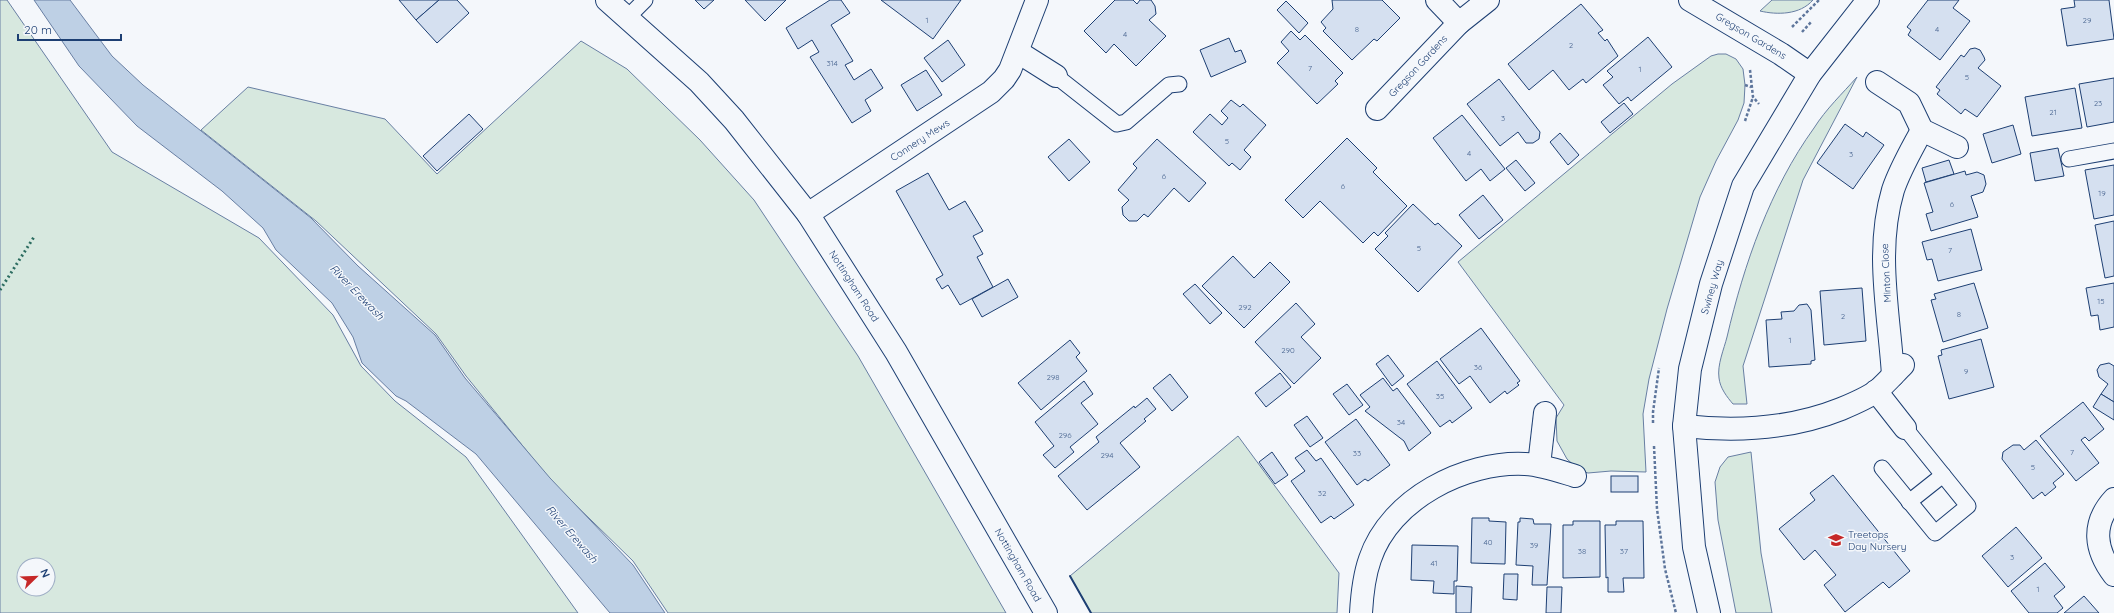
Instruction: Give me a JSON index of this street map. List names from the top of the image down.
{
  "streets": {
    "street": [
      "Gregson Gardens",
      "Connery Mews",
      "Minton Close",
      "Nottingham Road",
      "Swiney Way"
    ]
  },
  "crossings": [
    ["Gregson Gardens", "Swiney Way"],
    ["Connery Mews", "Nottingham Road"],
    ["Minton Close", "Swiney Way"]
  ],
  "water": ["River Erewash"],
  "places": {
    "school or university": ["Treetops Day Nursery"]
  },
  "house_numbers": [
    "1",
    "29",
    "8",
    "4",
    "4",
    "2",
    "314",
    "7",
    "1",
    "5",
    "23",
    "21",
    "3",
    "5",
    "4",
    "3",
    "6",
    "6",
    "19",
    "6",
    "5",
    "7",
    "15",
    "292",
    "8",
    "2",
    "1",
    "290",
    "36",
    "9",
    "298",
    "35",
    "34",
    "296",
    "7",
    "33",
    "294",
    "5",
    "32",
    "40",
    "39",
    "38",
    "37",
    "3",
    "41",
    "1"
  ],
  "scale_bar": "20 m",
  "north": "top right"
}
